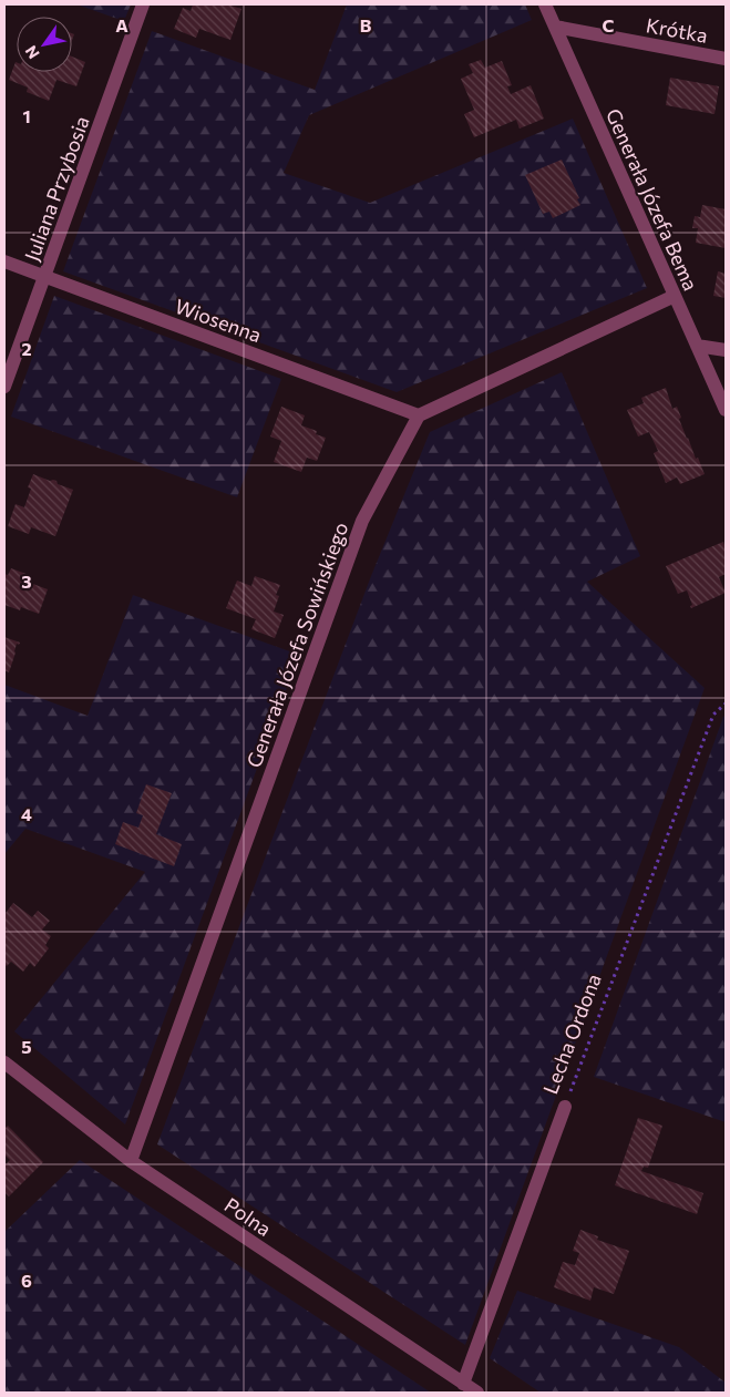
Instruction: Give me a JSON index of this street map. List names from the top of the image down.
{
  "streets": {
    "street": [
      "Krótka",
      "Juliana Przybosia",
      "Generała Józefa Bema",
      "Wiosenna",
      "Generała Józefa Sowińskiego",
      "Lecha Ordona",
      "Polna"
    ]
  },
  "crossings": [
    ["Krótka", "Generała Józefa Bema"],
    ["Juliana Przybosia", "Wiosenna"],
    ["Wiosenna", "Generała Józefa Sowińskiego"],
    ["Generała Józefa Sowińskiego", "Polna"],
    ["Lecha Ordona", "Polna"]
  ],
  "north": "bottom left",
  "grid": {
    "columns": ["A", "B", "C"],
    "rows": [
      "1",
      "2",
      "3",
      "4",
      "5",
      "6"
    ]
  }
}
